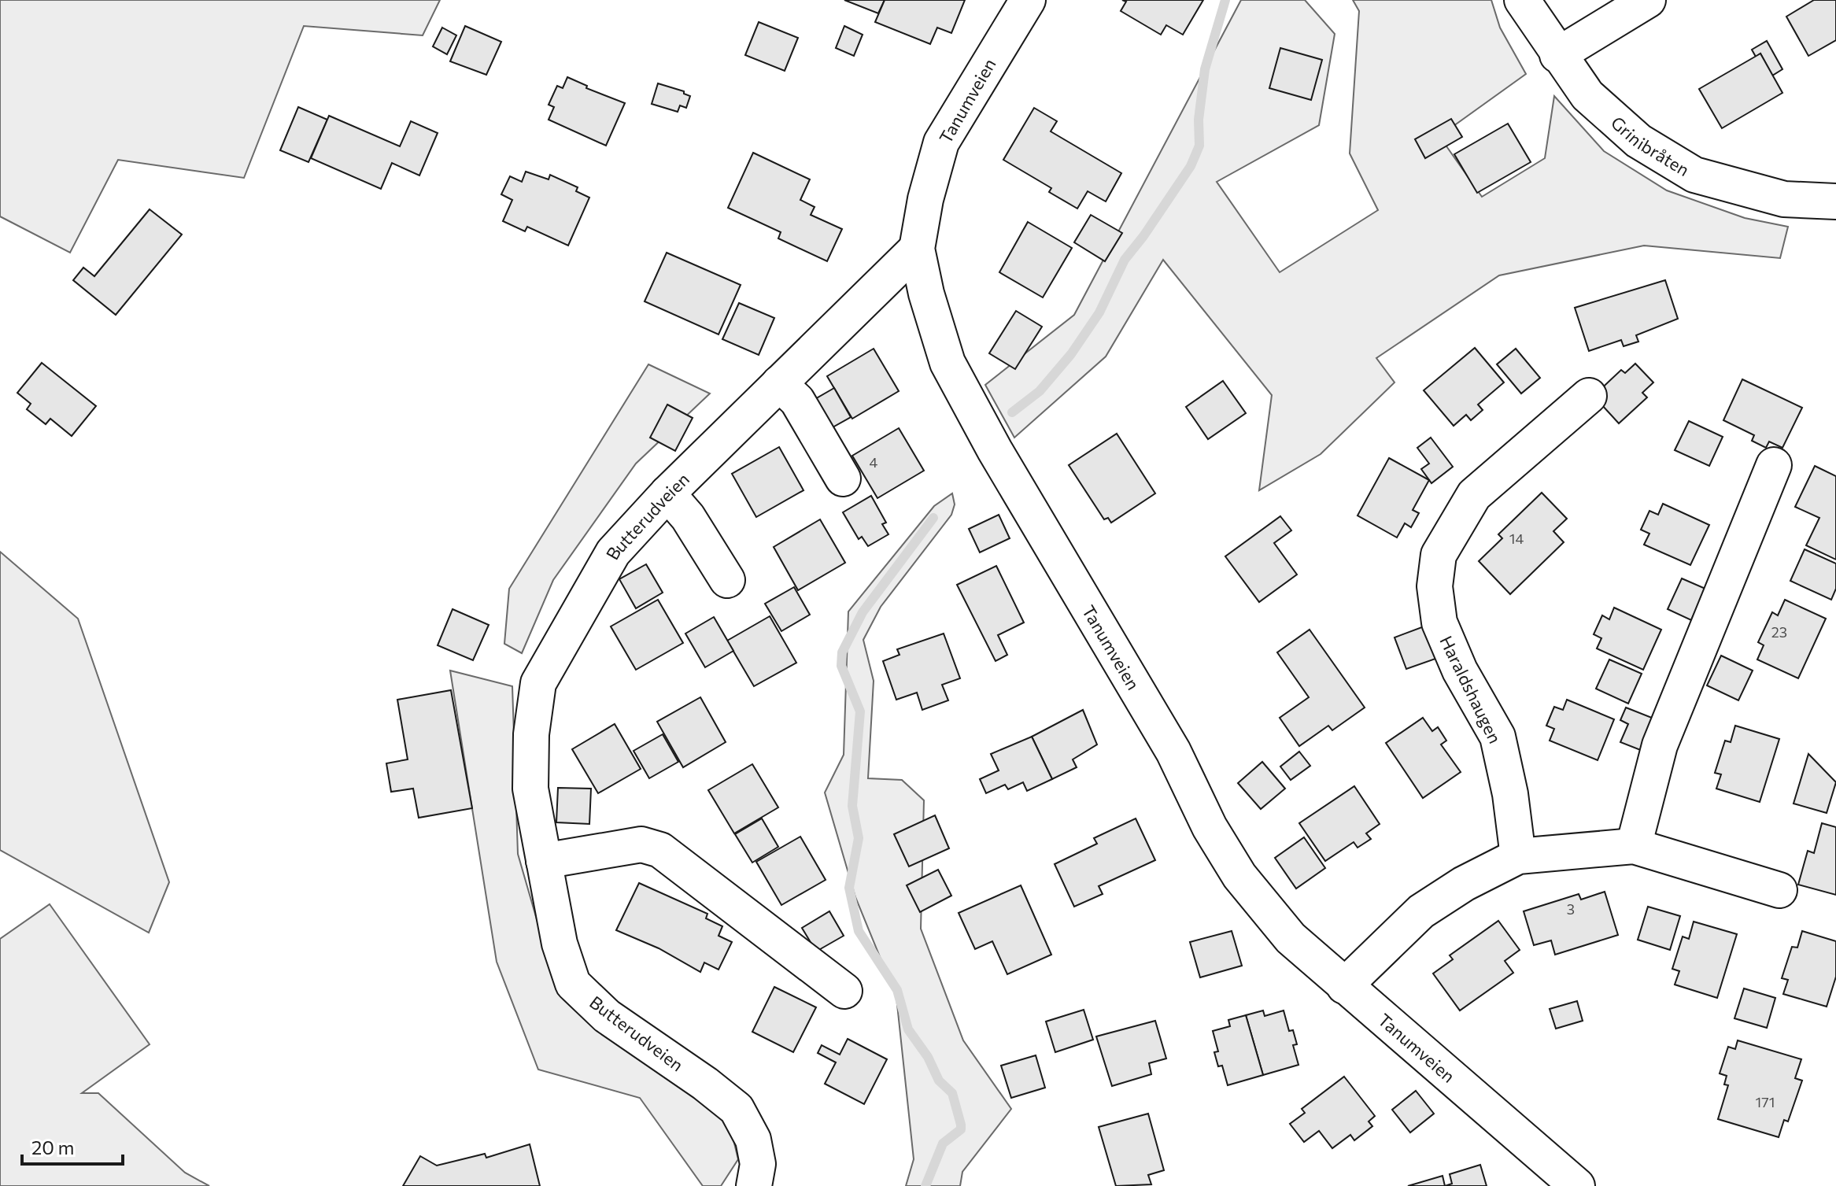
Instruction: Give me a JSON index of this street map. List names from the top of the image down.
{
  "streets": {
    "street": [
      "Tanumveien",
      "Grinibråten",
      "Butterudveien",
      "Haraldshaugen"
    ]
  },
  "crossings": [
    ["Tanumveien", "Butterudveien"]
  ],
  "house_numbers": [
    "4",
    "14",
    "23",
    "3",
    "171"
  ],
  "scale_bar": "20 m"
}
